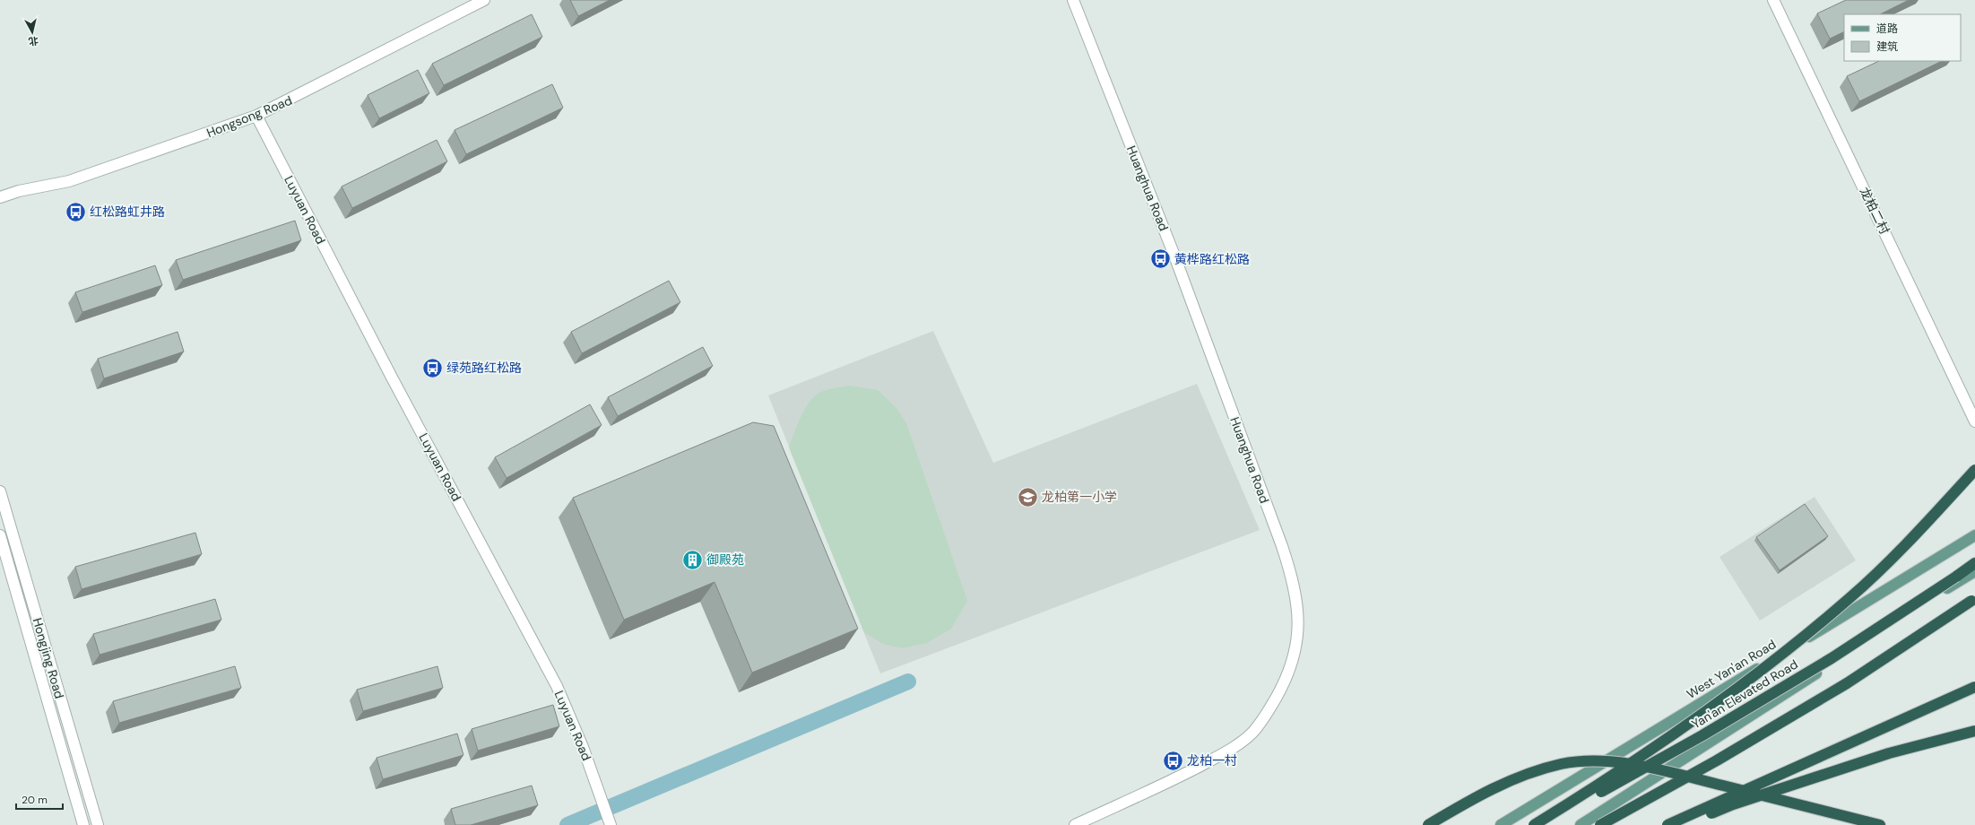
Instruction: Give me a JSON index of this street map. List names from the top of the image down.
{
  "streets": {
    "highway": ["Yan'an Elevated Road"],
    "main road": ["West Yan'an Road"],
    "street": [
      "Hongsong Road",
      "Huanghua Road",
      "Luyuan Road",
      "龙柏二村",
      "Hongjing Road"
    ]
  },
  "crossings": [
    ["Hongsong Road", "Luyuan Road"]
  ],
  "places": {
    "bus stop": [
      "红松路虹井路",
      "黄桦路红松路",
      "绿苑路红松路",
      "龙柏一村"
    ],
    "school or university": ["龙柏第一小学"],
    "building": ["御殿苑"]
  },
  "legend": ["道路", "建筑"],
  "scale_bar": "20 m",
  "north": "bottom"
}
